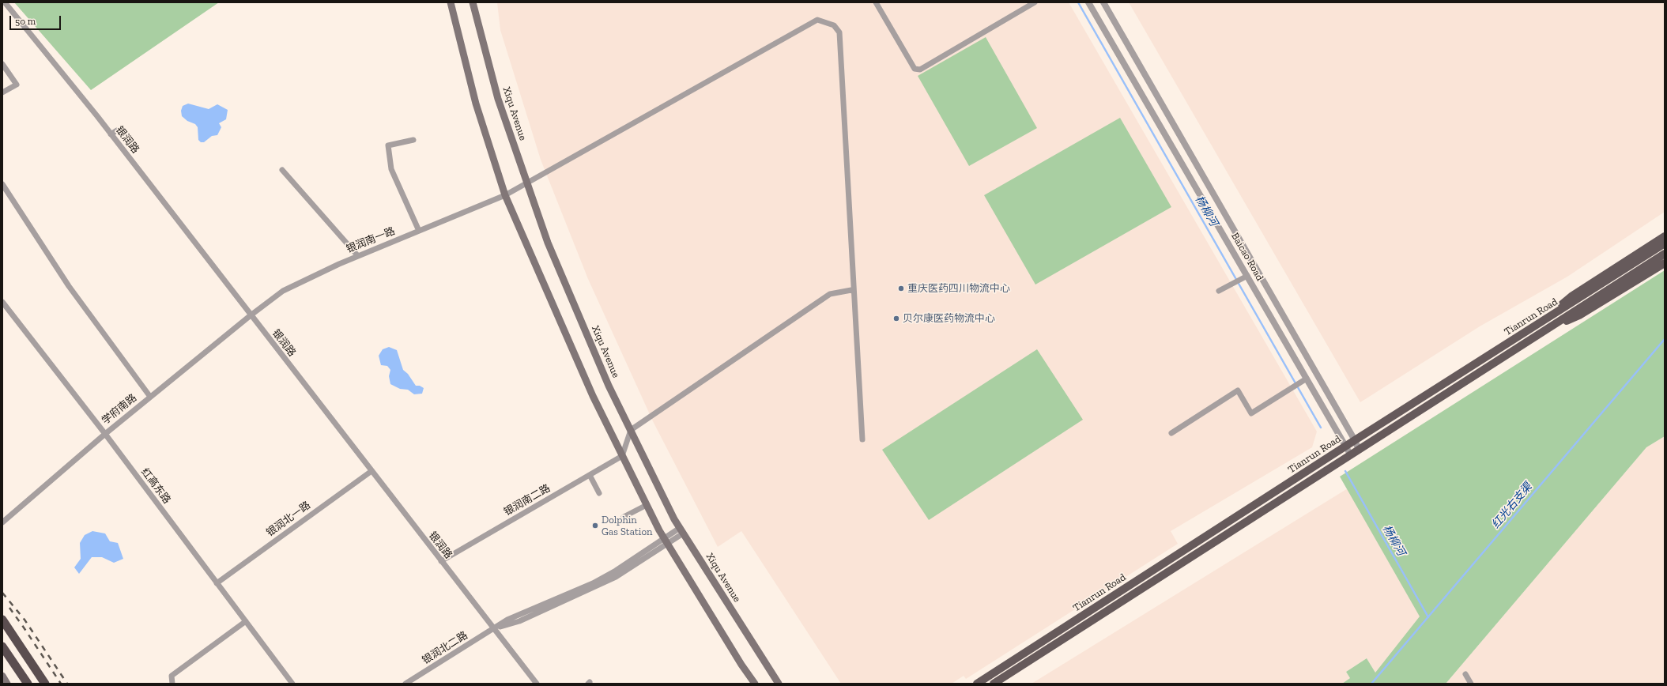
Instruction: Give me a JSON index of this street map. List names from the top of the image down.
{
  "streets": {
    "main road": ["Xiqu Avenue", "Tianrun Road"],
    "street": [
      "银润路",
      "银润南一路",
      "Baicao Road",
      "学府南路",
      "红高东路",
      "银润南二路",
      "银润北一路",
      "银润北二路"
    ]
  },
  "crossings": [
    ["Xiqu Avenue", "银润南一路"],
    ["Xiqu Avenue", "银润北二路"],
    ["银润路", "银润南一路"],
    ["银润路", "学府南路"],
    ["银润路", "银润南二路"],
    ["银润路", "银润北一路"],
    ["银润路", "银润北二路"],
    ["银润南一路", "学府南路"],
    ["Baicao Road", "Tianrun Road"],
    ["学府南路", "红高东路"],
    ["红高东路", "银润北一路"]
  ],
  "water": ["杨柳河", "红光右支渠"],
  "places": ["重庆医药四川物流中心", "贝尔康医药物流中心", "Dolphin Gas Station"],
  "scale_bar": "50 m"
}
